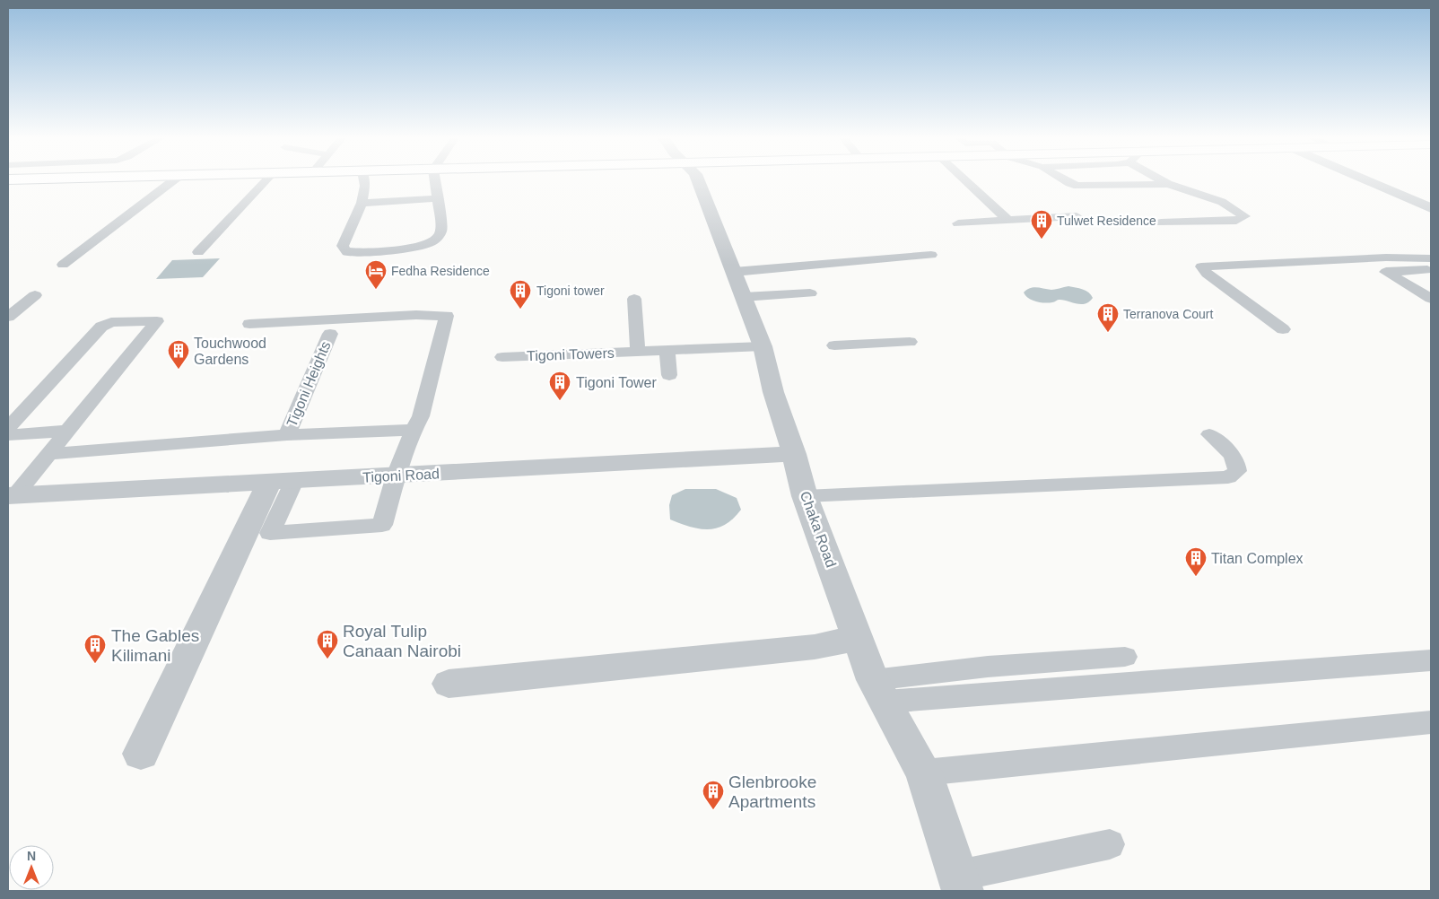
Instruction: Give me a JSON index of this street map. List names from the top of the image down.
{
  "streets": {
    "street": ["Tigoni Road", "Chaka Road"],
    "lane": ["Tigoni Towers", "Tigoni Heights"]
  },
  "crossings": [
    ["Tigoni Towers", "Chaka Road"],
    ["Tigoni Road", "Chaka Road"]
  ],
  "places": {
    "building": [
      "Tulwet Residence",
      "Tigoni tower",
      "Terranova Court",
      "Touchwood Gardens",
      "Tigoni Tower",
      "Titan Complex",
      "Royal Tulip Canaan Nairobi",
      "The Gables Kilimani",
      "Glenbrooke Apartments"
    ],
    "hotel": ["Fedha Residence"]
  },
  "north": "top"
}
